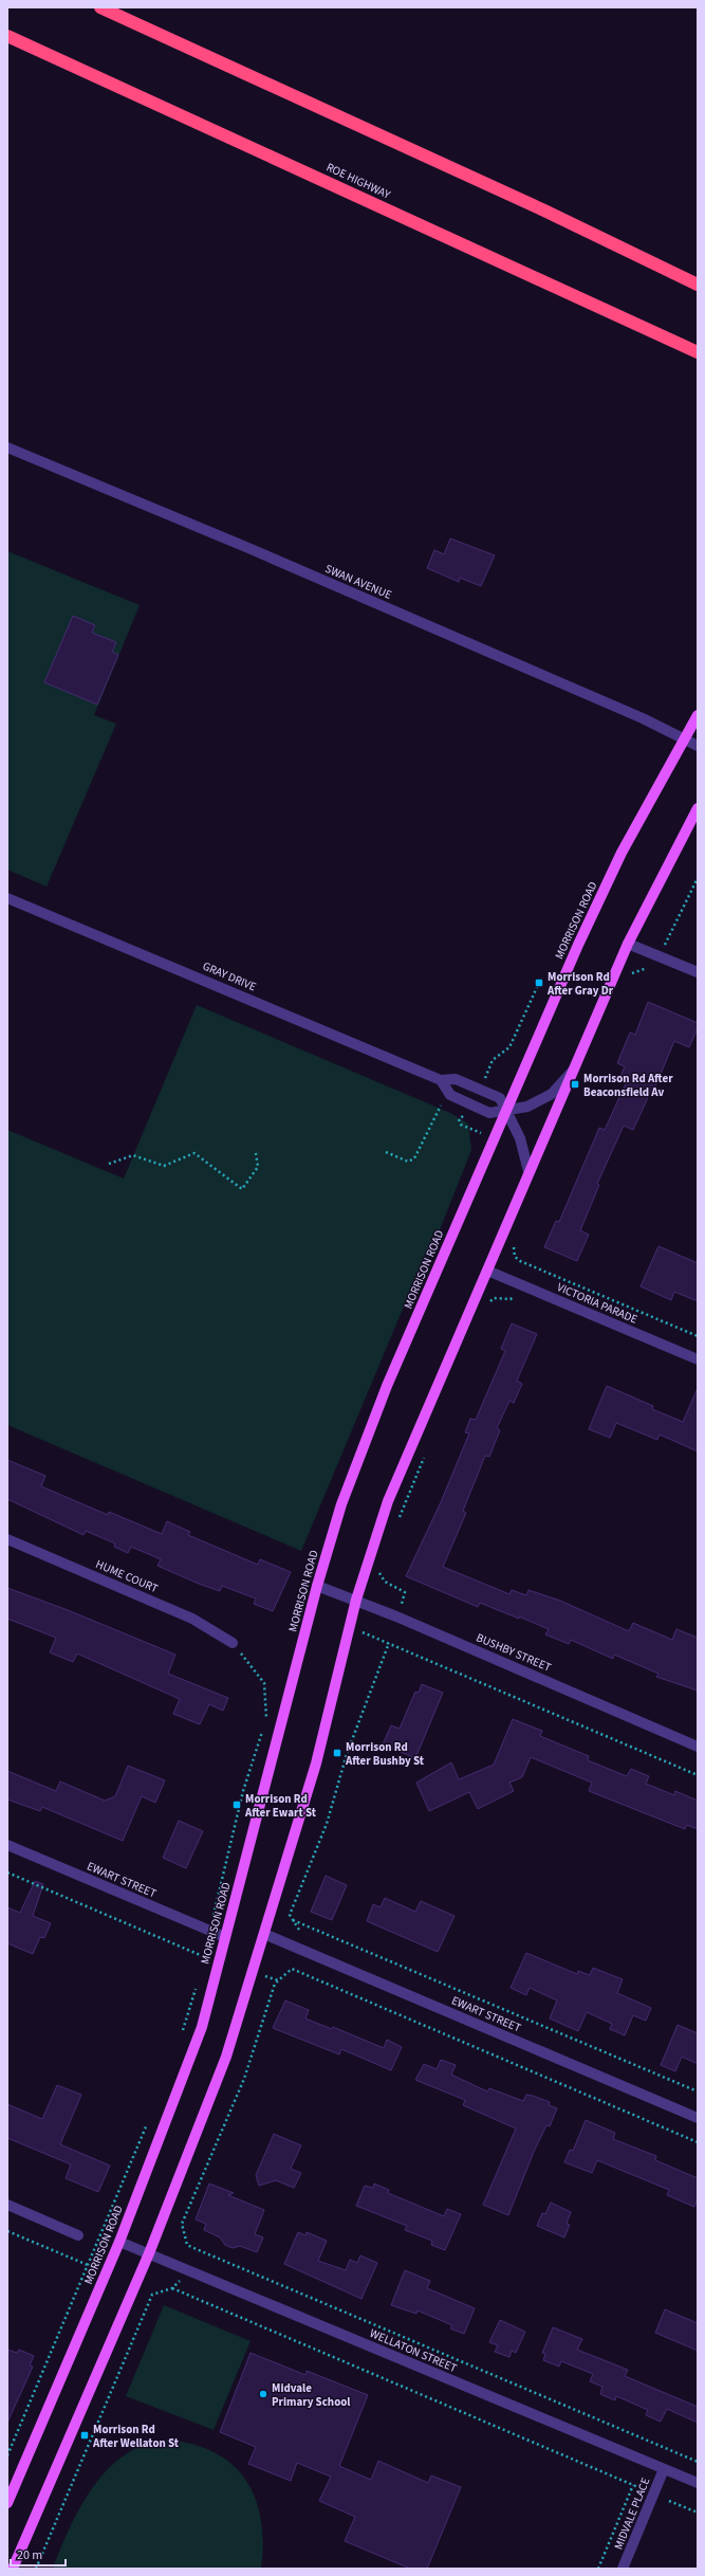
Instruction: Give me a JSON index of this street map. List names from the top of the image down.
{
  "streets": {
    "highway": ["ROE HIGHWAY"],
    "main road": ["MORRISON ROAD"],
    "street": [
      "SWAN AVENUE",
      "GRAY DRIVE",
      "VICTORIA PARADE",
      "HUME COURT",
      "BUSHBY STREET",
      "EWART STREET",
      "WELLATON STREET",
      "MIDVALE PLACE"
    ]
  },
  "crossings": [
    ["SWAN AVENUE", "MORRISON ROAD"],
    ["MORRISON ROAD", "GRAY DRIVE"],
    ["MORRISON ROAD", "BUSHBY STREET"],
    ["MORRISON ROAD", "EWART STREET"],
    ["MORRISON ROAD", "WELLATON STREET"],
    ["WELLATON STREET", "MIDVALE PLACE"]
  ],
  "places": {
    "transit": [
      "Morrison Rd After Gray Dr",
      "Morrison Rd After Beaconsfield Av",
      "Morrison Rd After Bushby St",
      "Morrison Rd After Ewart St",
      "Morrison Rd After Wellaton St"
    ],
    "other": ["Midvale Primary School"]
  },
  "scale_bar": "20 m"
}
